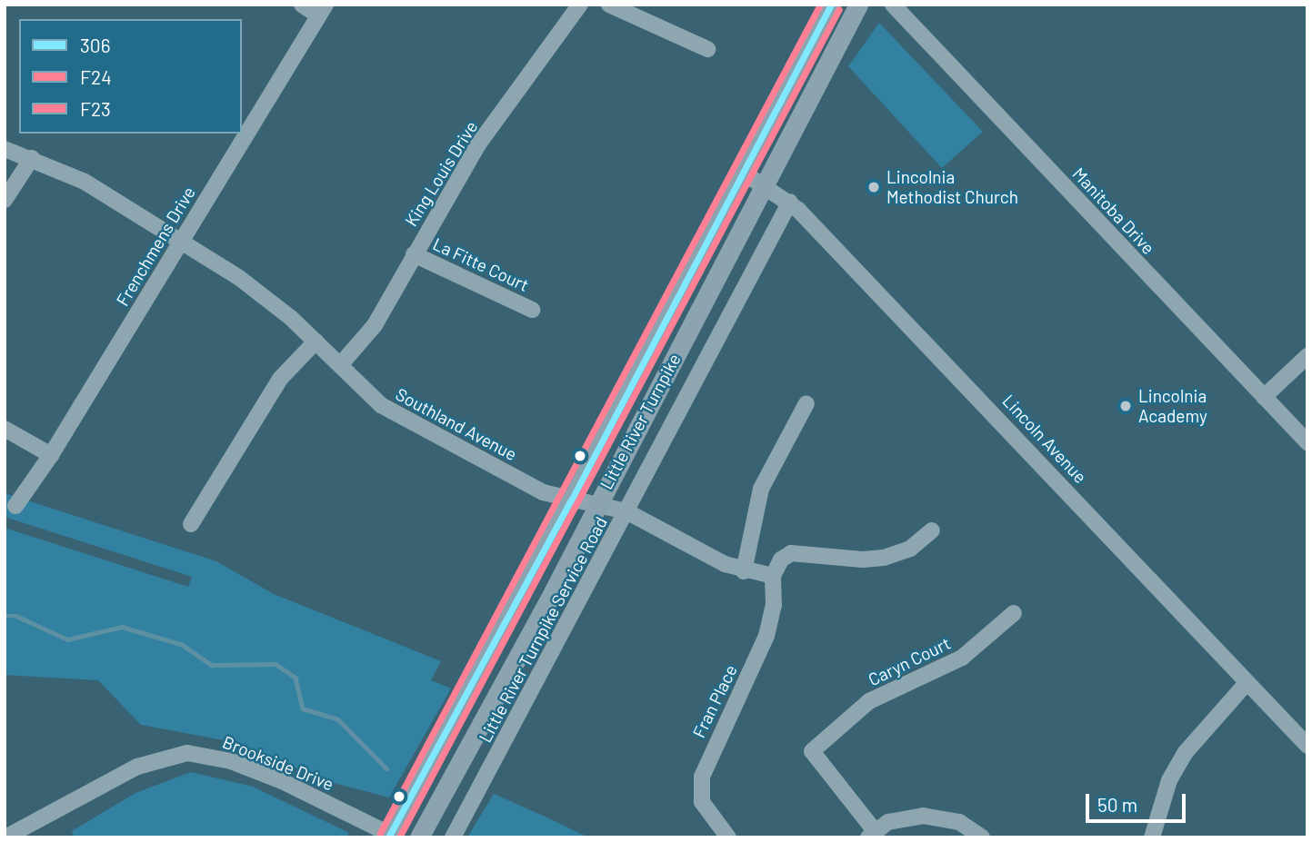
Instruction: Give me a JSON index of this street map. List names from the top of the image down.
{
  "streets": {
    "main road": ["Little River Turnpike"],
    "street": [
      "King Louis Drive",
      "Manitoba Drive",
      "Frenchmens Drive",
      "La Fitte Court",
      "Southland Avenue",
      "Lincoln Avenue",
      "Little River Turnpike Service Road",
      "Caryn Court",
      "Fran Place",
      "Brookside Drive"
    ]
  },
  "crossings": [
    ["King Louis Drive", "La Fitte Court"],
    ["King Louis Drive", "Southland Avenue"],
    ["Frenchmens Drive", "Southland Avenue"],
    ["Little River Turnpike", "Southland Avenue"],
    ["Little River Turnpike", "Lincoln Avenue"],
    ["Little River Turnpike", "Brookside Drive"],
    ["Southland Avenue", "Little River Turnpike Service Road"],
    ["Southland Avenue", "Fran Place"],
    ["Lincoln Avenue", "Little River Turnpike Service Road"]
  ],
  "places": ["Lincolnia Methodist Church", "Lincolnia Academy"],
  "lines": ["transit line 306", "transit line F23", "transit line F24"],
  "legend": ["306", "F24", "F23"],
  "scale_bar": "50 m"
}
